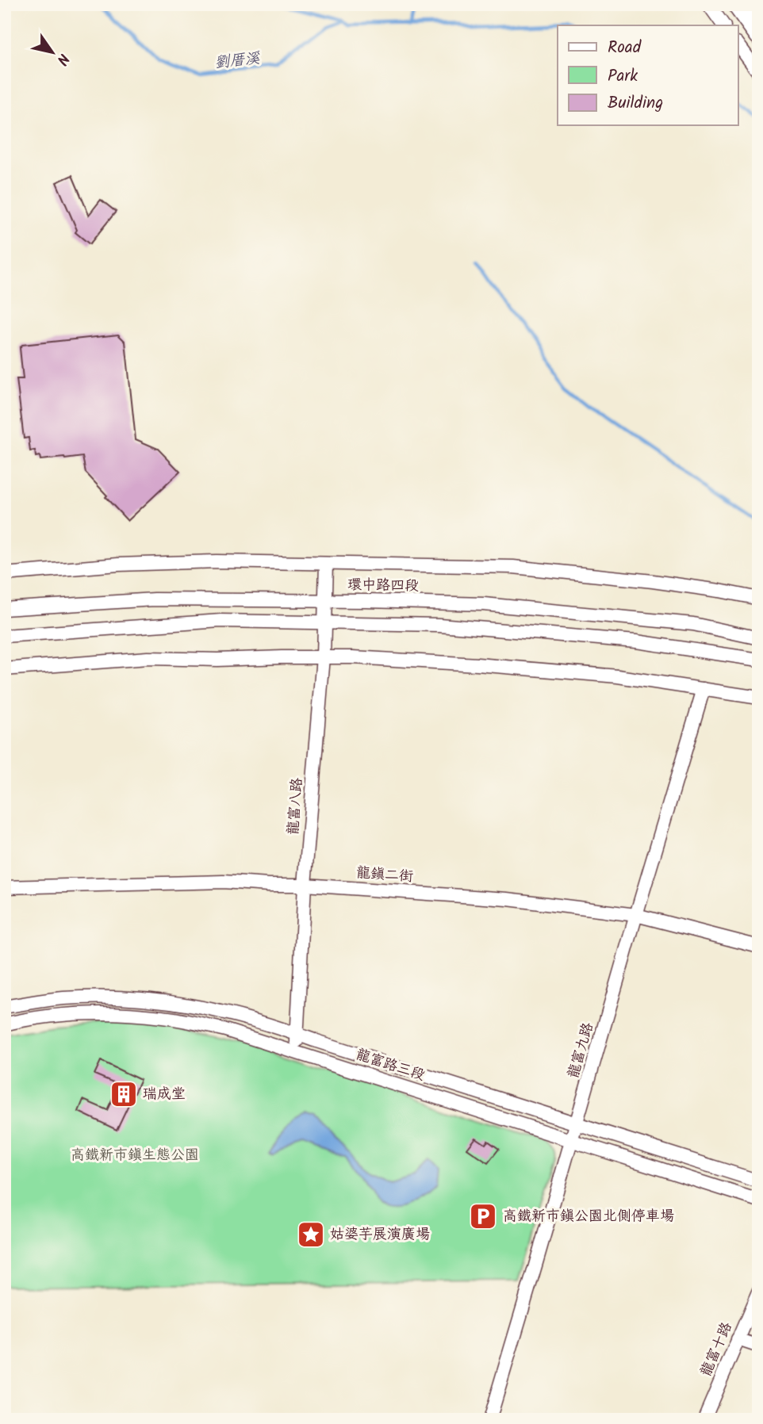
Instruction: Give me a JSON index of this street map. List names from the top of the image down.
{
  "streets": {
    "street": [
      "環中路四段",
      "龍富八路",
      "龍鎮二街",
      "龍富九路",
      "龍富路三段",
      "龍富十路"
    ]
  },
  "crossings": [
    ["環中路四段", "龍富八路"],
    ["龍富八路", "龍鎮二街"],
    ["龍富八路", "龍富路三段"],
    ["龍鎮二街", "龍富九路"],
    ["龍富九路", "龍富路三段"]
  ],
  "water": ["劉厝溪"],
  "parks": ["高鐵新市鎮生態公園"],
  "places": {
    "building": ["瑞成堂"],
    "parking": ["高鐵新市鎮公園北側停車場"],
    "place": ["姑婆芋展演廣場"]
  },
  "legend": ["Road", "Park", "Building"],
  "north": "bottom right"
}
